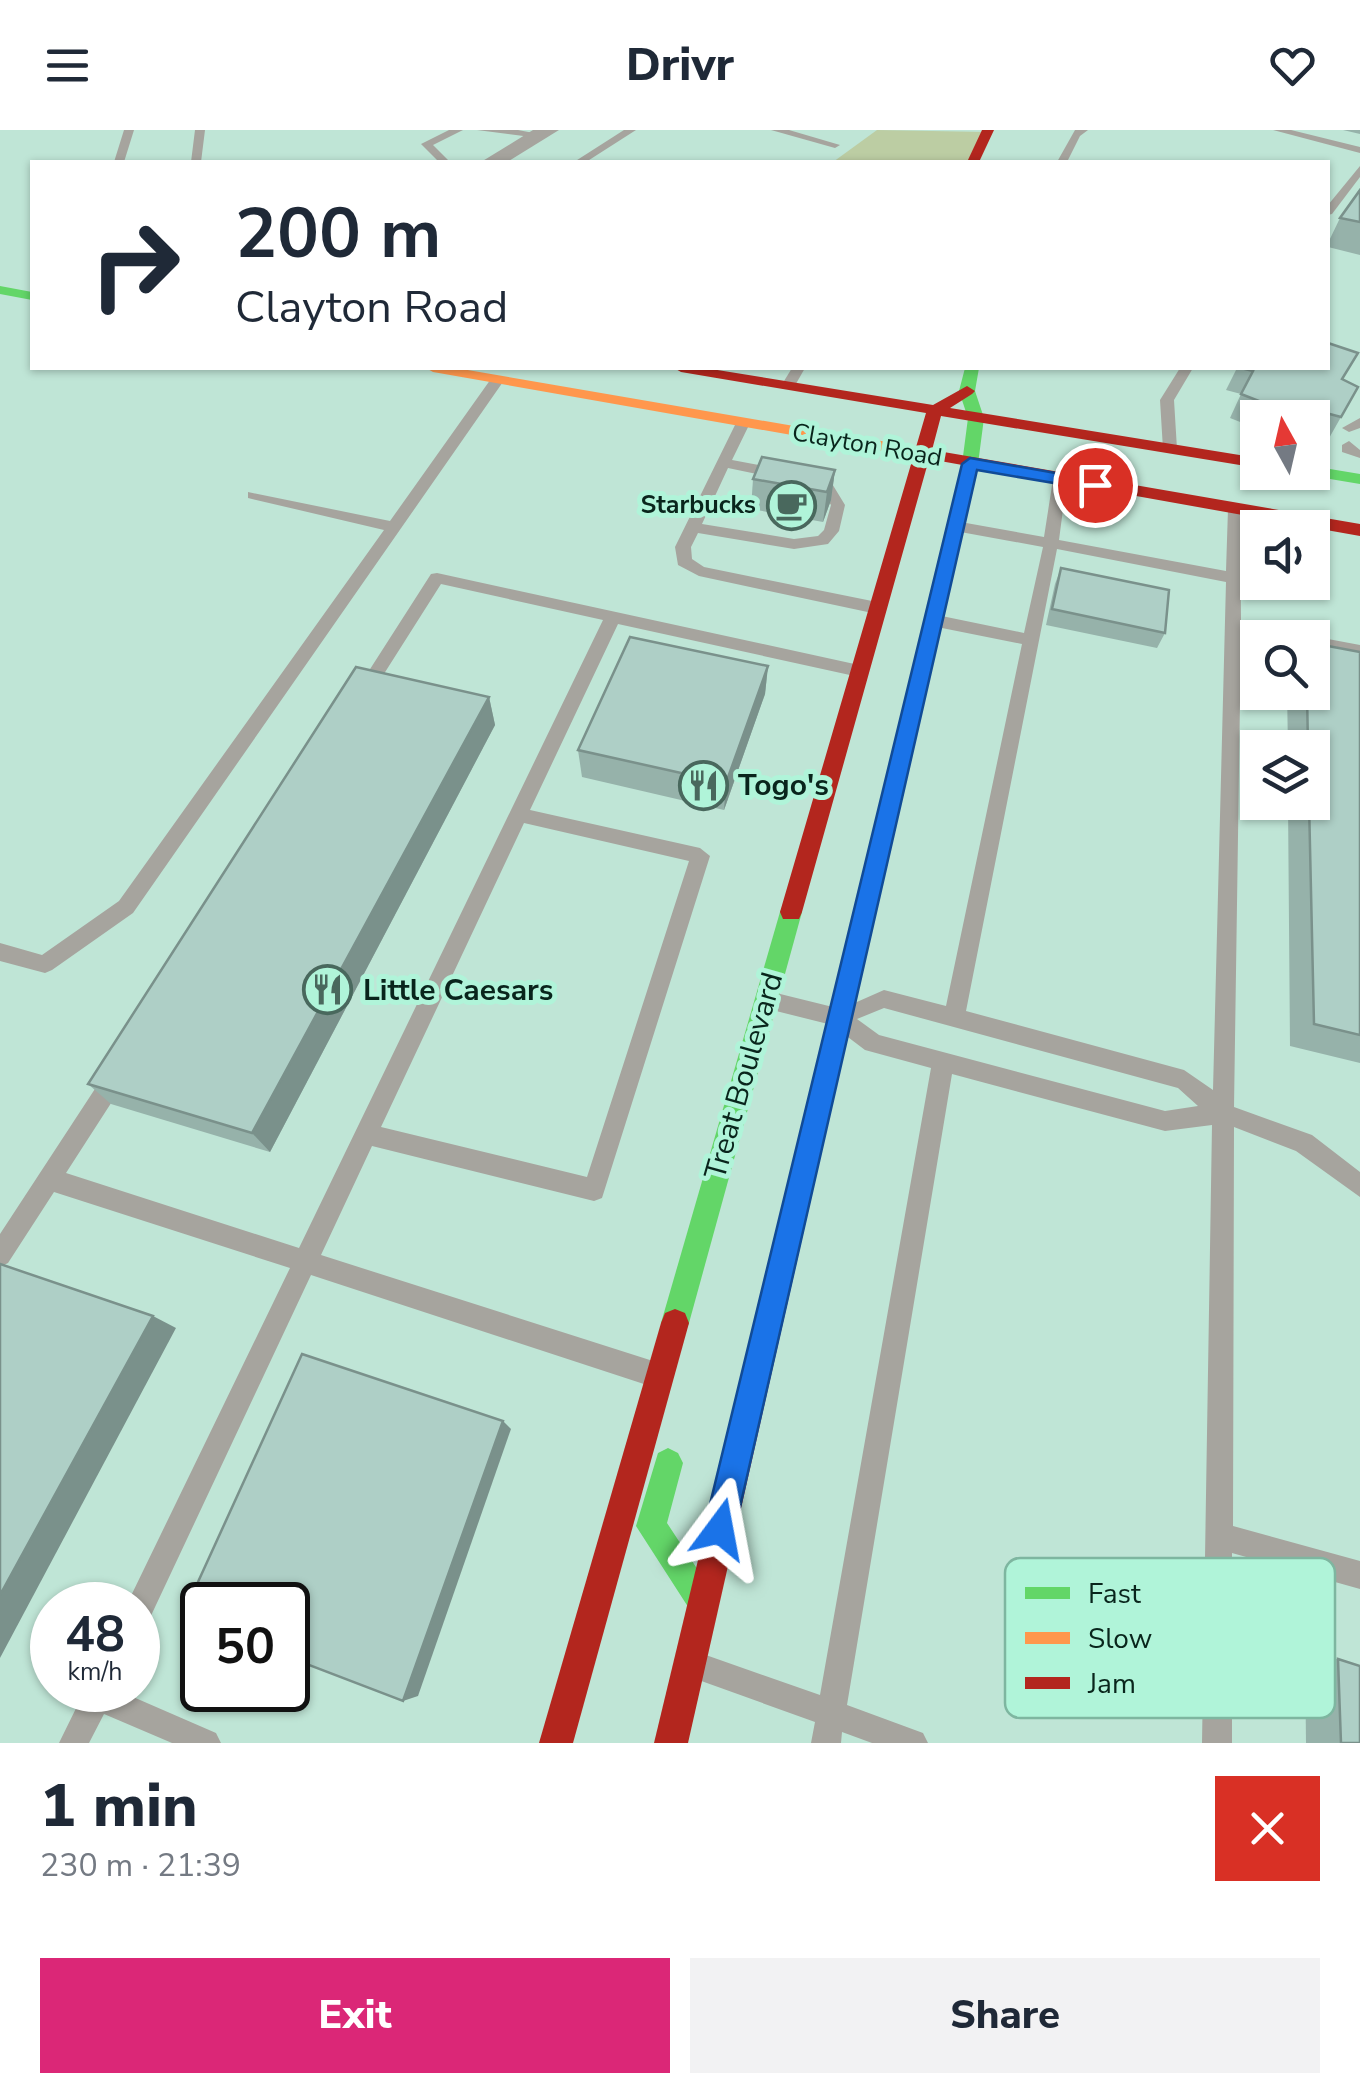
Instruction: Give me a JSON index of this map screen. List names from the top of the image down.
{
  "streets": {
    "main road": ["Clayton Road", "Treat Boulevard"]
  },
  "crossings": [
    ["Clayton Road", "Treat Boulevard"]
  ],
  "places": {
    "cafe": ["Starbucks"],
    "restaurant": ["Togo's", "Little Caesars"]
  },
  "legend": ["Fast", "Slow", "Jam"],
  "north": "top",
  "page": {
    "header": "Drivr",
    "turn": ["200 m", "Clayton Road"],
    "speed": "48 km/h",
    "limit": "50",
    "heading": ["1 min", "230 m · 21:39"],
    "buttons": ["Exit", "Share"]
  }
}
